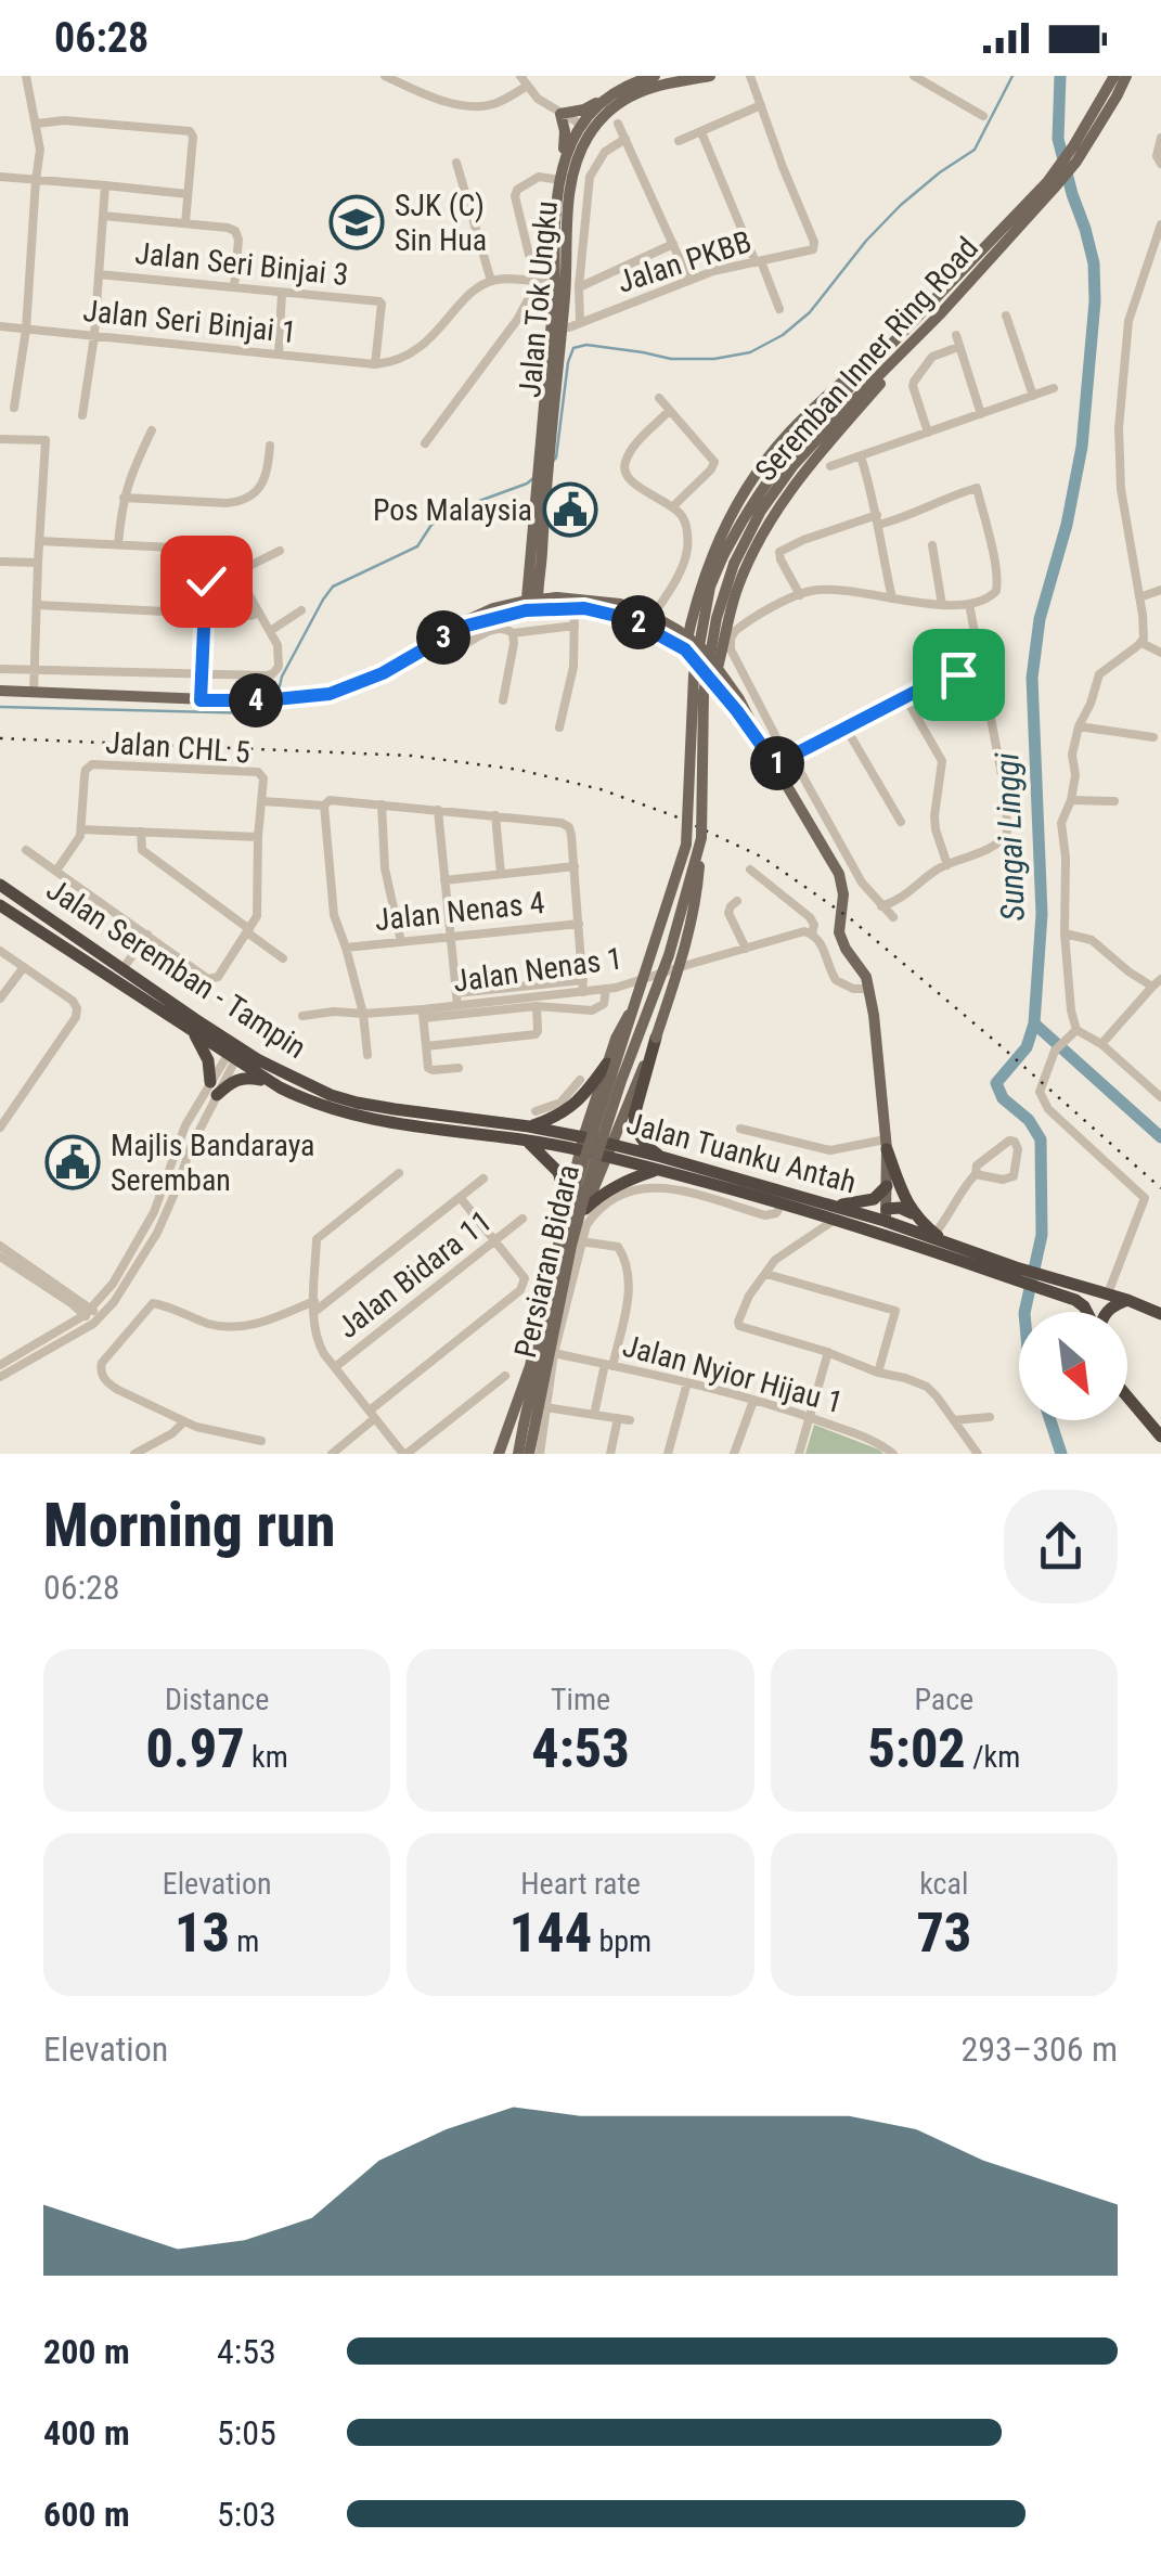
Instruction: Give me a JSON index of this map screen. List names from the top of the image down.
{
  "streets": {
    "highway": ["Jalan Seremban - Tampin", "Jalan Tuanku Antah"],
    "main road": ["Jalan Tok Ungku", "Seremban Inner Ring Road", "Persiaran Bidara"],
    "street": [
      "Jalan PKBB",
      "Jalan Seri Binjai 3",
      "Jalan Seri Binjai 1",
      "Jalan CHL 5",
      "Jalan Nenas 4",
      "Jalan Nenas 1",
      "Jalan Bidara 11",
      "Jalan Nyior Hijau 1"
    ]
  },
  "crossings": [
    ["Jalan PKBB", "Jalan Tok Ungku"],
    ["Jalan Seri Binjai 3", "Jalan Seri Binjai 1"],
    ["Jalan Tok Ungku", "Jalan Tuanku Antah"],
    ["Seremban Inner Ring Road", "Persiaran Bidara"],
    ["Jalan Seremban - Tampin", "Jalan Tuanku Antah"],
    ["Jalan Seremban - Tampin", "Persiaran Bidara"],
    ["Jalan Tuanku Antah", "Persiaran Bidara"]
  ],
  "water": ["Sungai Linggi"],
  "places": {
    "school or university": ["SJK (C) Sin Hua"],
    "public building": ["Pos Malaysia", "Majlis Bandaraya Seremban"]
  },
  "north": "bottom right",
  "page": {
    "status": "06:28",
    "pins": [
      "2",
      "3",
      "4",
      "1"
    ],
    "heading": ["Morning run", "06:28"],
    "stats": [
      ["Distance", "0.97 km"],
      ["Time", "4:53"],
      ["Pace", "5:02 /km"],
      ["Elevation", "13 m"],
      ["Heart rate", "144 bpm"],
      ["kcal", "73"]
    ],
    "chart": ["Elevation", "293–306 m"],
    "list": [
      {
        "name": "200 m",
        "note": "4:53"
      },
      {
        "name": "400 m",
        "note": "5:05"
      },
      {
        "name": "600 m",
        "note": "5:03"
      }
    ]
  }
}
